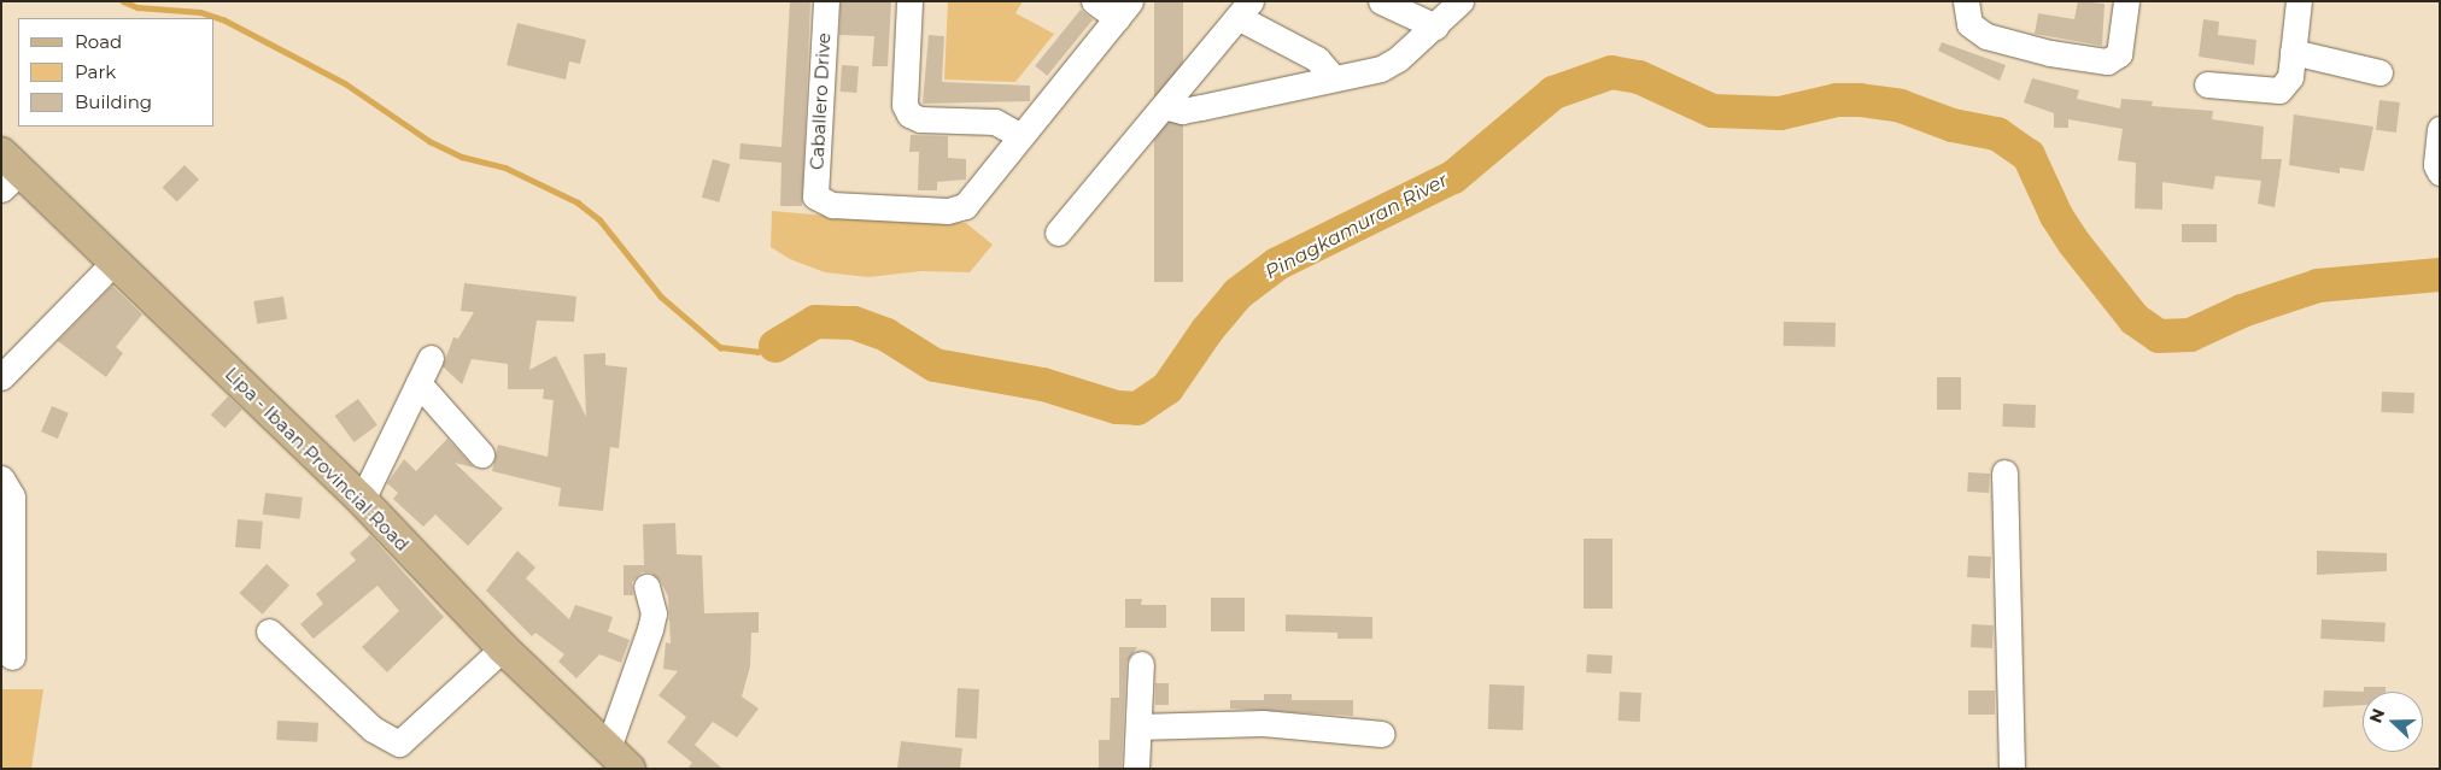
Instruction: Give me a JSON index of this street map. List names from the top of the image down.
{
  "streets": {
    "main road": ["Lipa - Ibaan Provincial Road"],
    "street": ["Caballero Drive"]
  },
  "water": ["Pinagkamuran River"],
  "legend": ["Road", "Park", "Building"],
  "north": "left"
}
